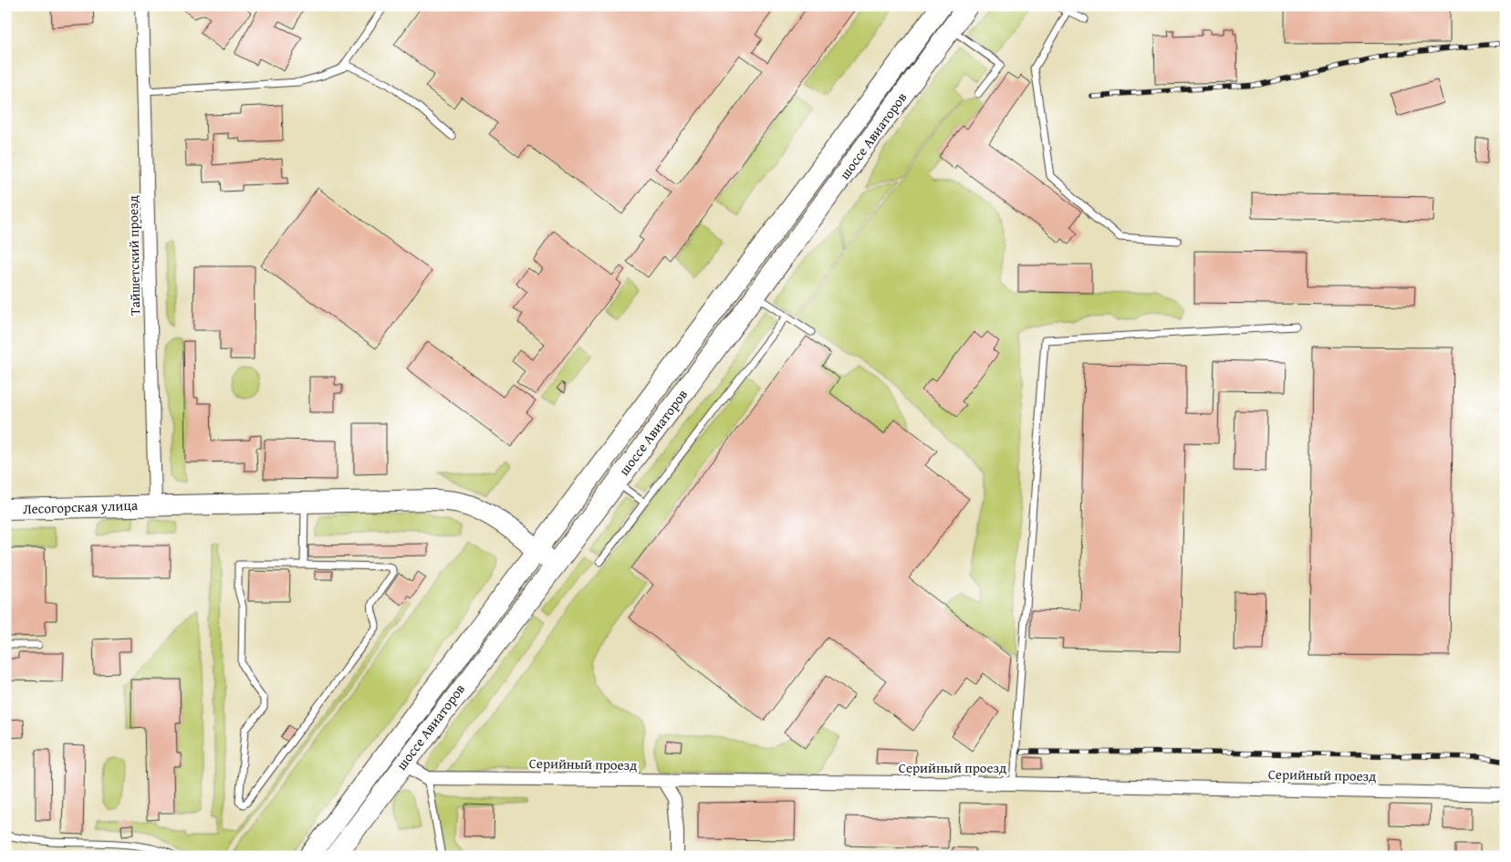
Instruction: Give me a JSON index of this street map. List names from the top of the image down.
{
  "streets": {
    "main road": ["шоссе Авиаторов", "Лесогорская улица"],
    "street": ["Тайшетский проезд", "Серийный проезд"]
  },
  "crossings": [
    ["шоссе Авиаторов", "Лесогорская улица"],
    ["шоссе Авиаторов", "Серийный проезд"],
    ["Тайшетский проезд", "Лесогорская улица"]
  ]
}
